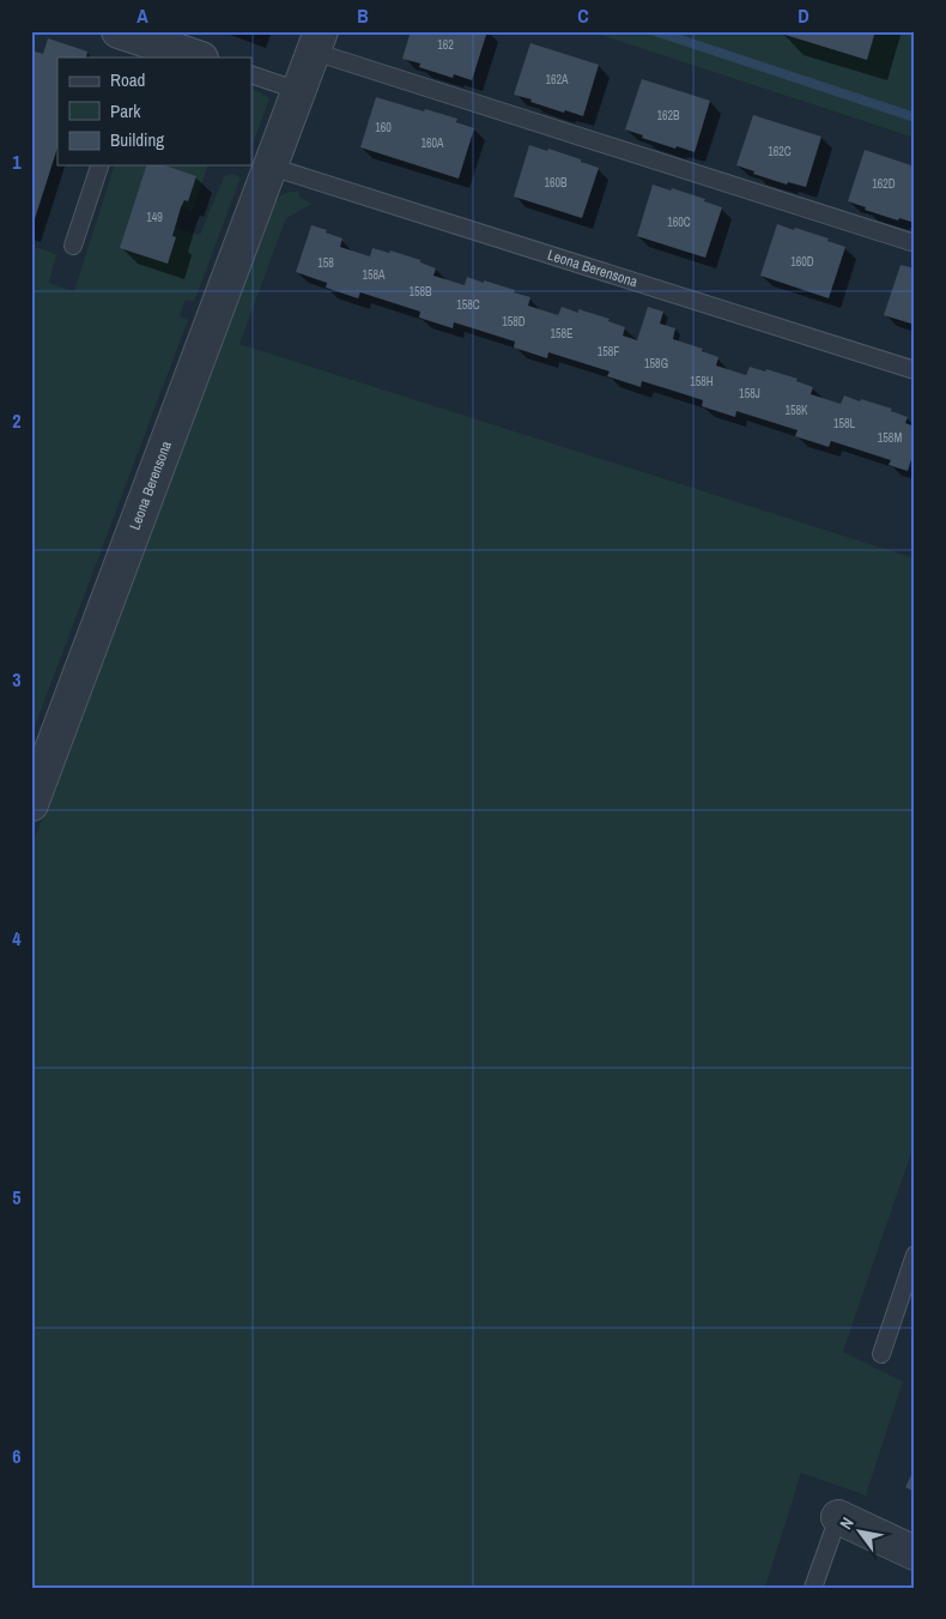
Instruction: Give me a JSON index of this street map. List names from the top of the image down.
{
  "streets": {
    "street": ["Leona Berensona"]
  },
  "house_numbers": [
    "162",
    "162A",
    "162B",
    "160",
    "160A",
    "162C",
    "160B",
    "162D",
    "149",
    "160C",
    "160D",
    "158",
    "158A",
    "158B",
    "158C",
    "158D",
    "158E",
    "158F",
    "158G",
    "158H",
    "158J",
    "158K",
    "158L",
    "158M"
  ],
  "legend": ["Road", "Park", "Building"],
  "north": "top left",
  "grid": {
    "columns": [
      "A",
      "B",
      "C",
      "D"
    ],
    "rows": [
      "1",
      "2",
      "3",
      "4",
      "5",
      "6"
    ]
  }
}
